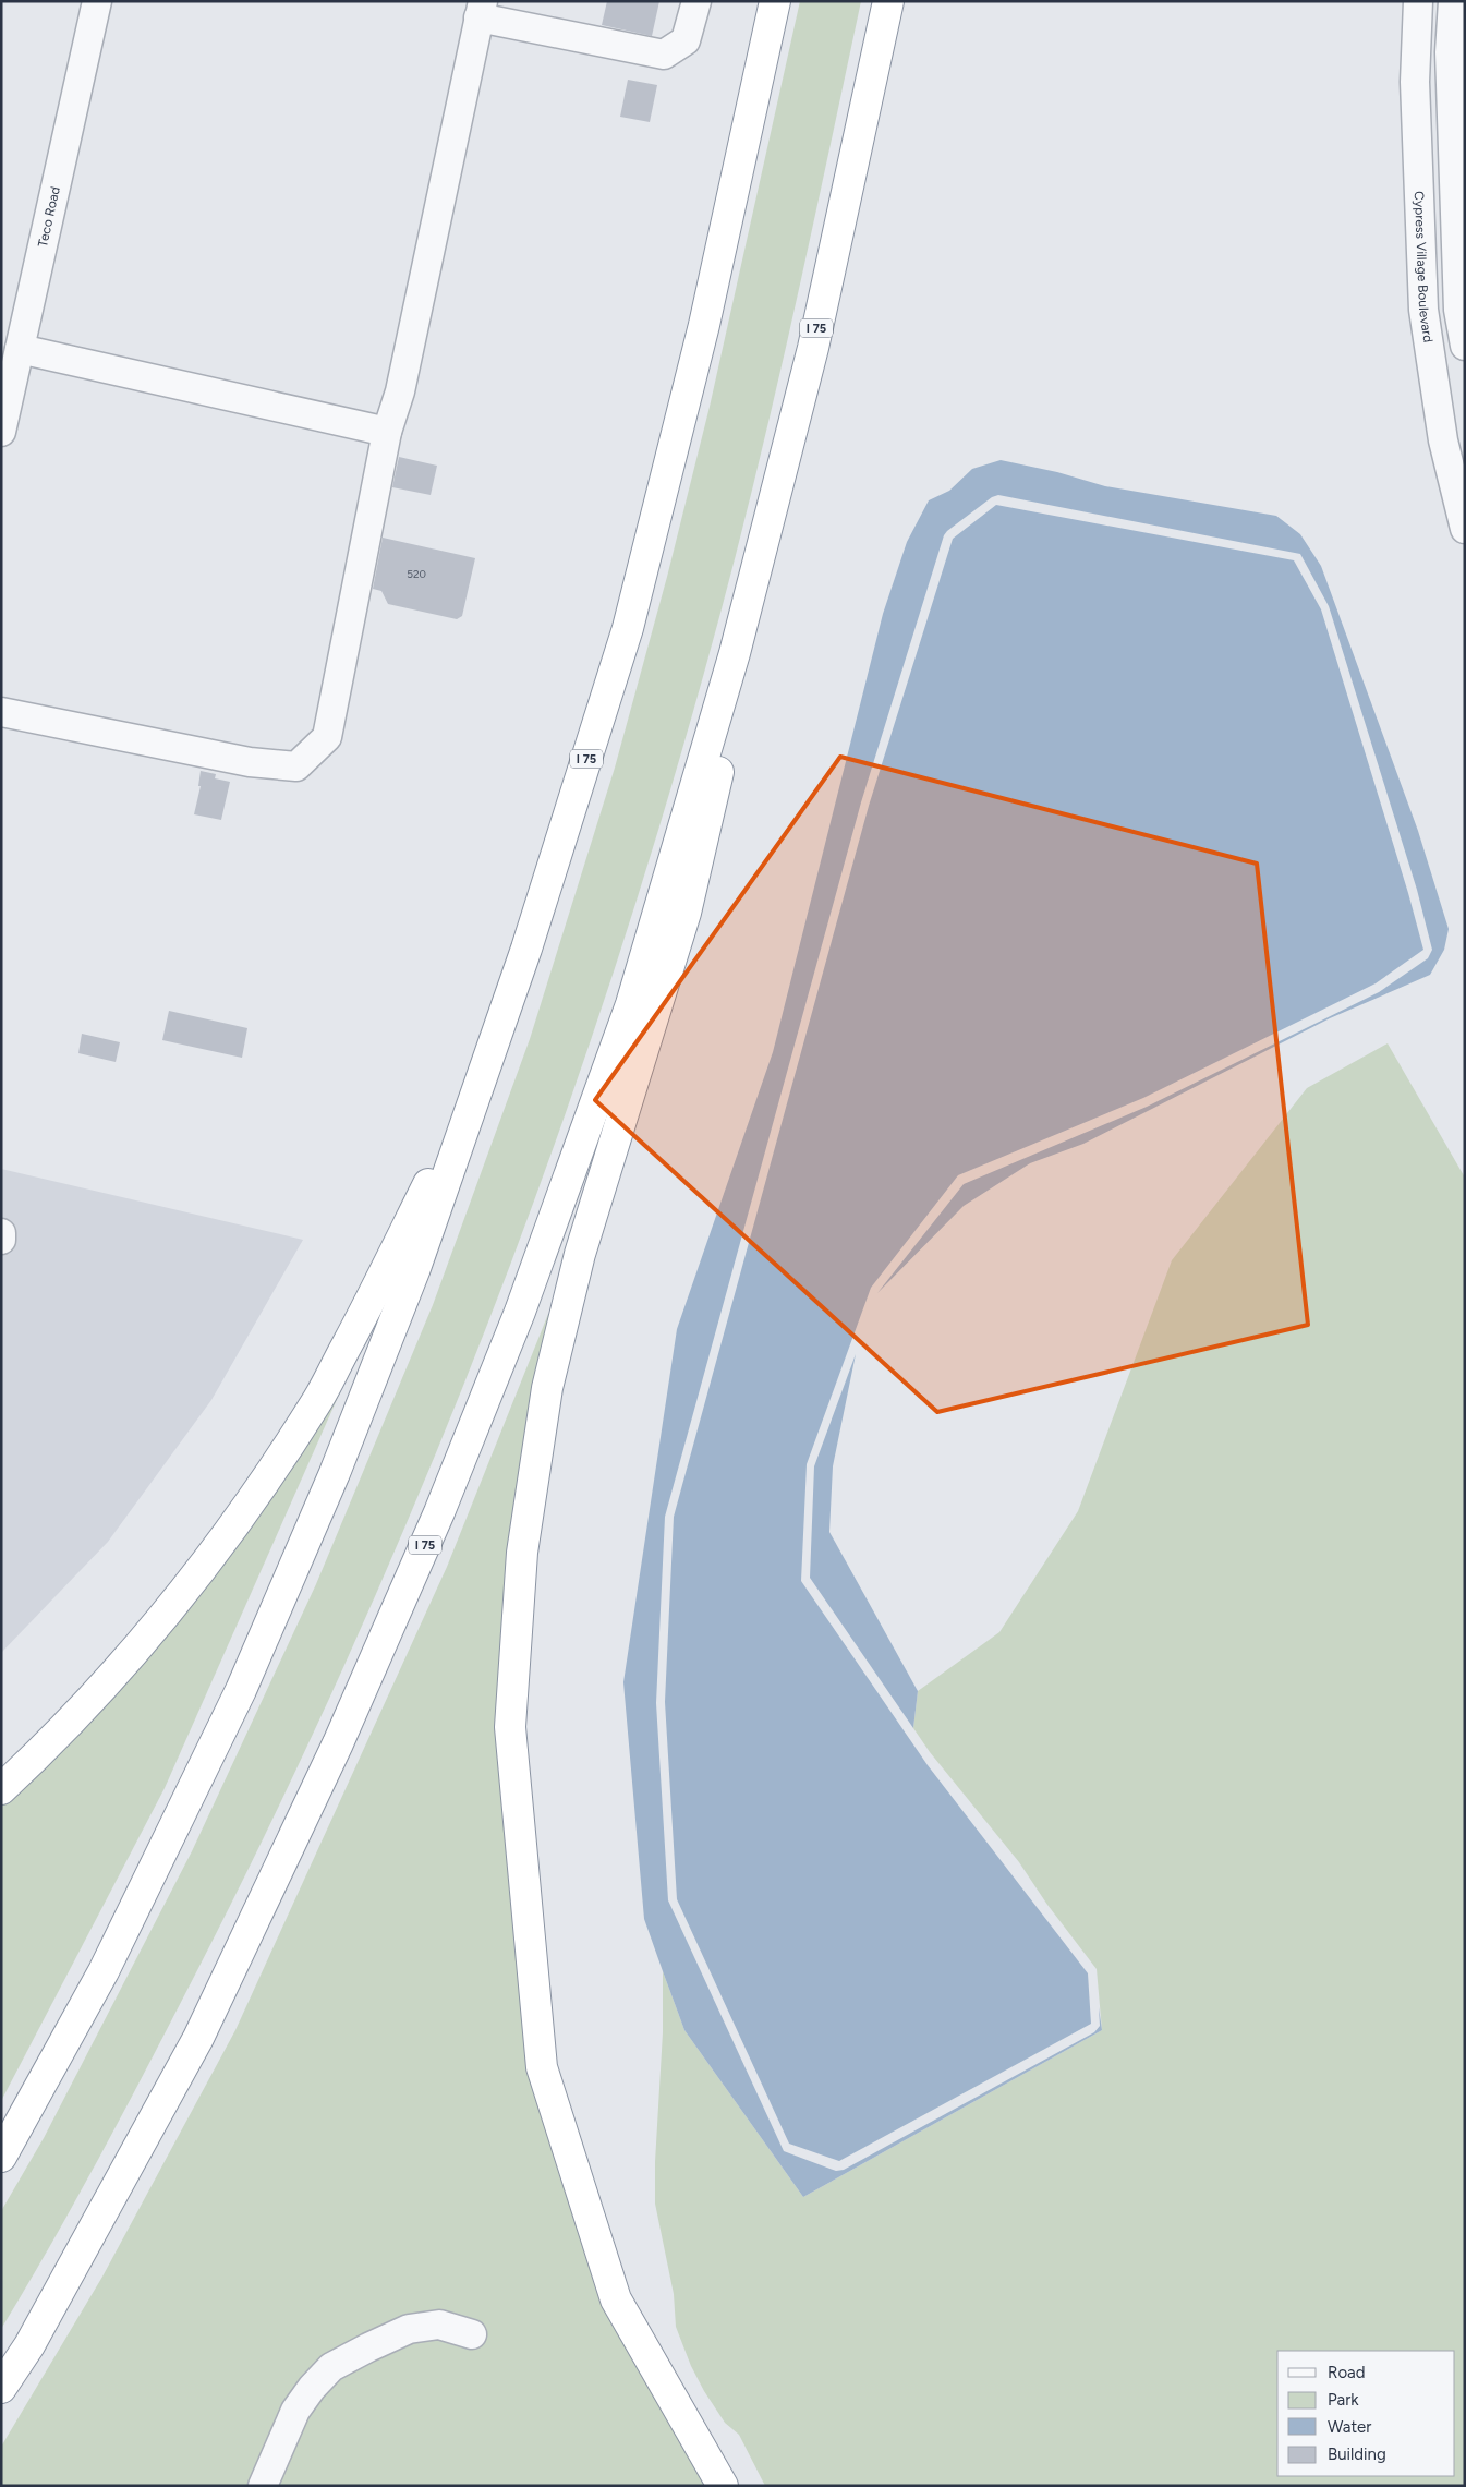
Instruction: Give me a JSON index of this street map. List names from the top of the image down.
{
  "streets": {
    "highway": ["I 75"],
    "street": ["Teco Road", "Cypress Village Boulevard"]
  },
  "house_numbers": ["520"],
  "legend": [
    "Road",
    "Park",
    "Water",
    "Building"
  ]
}
